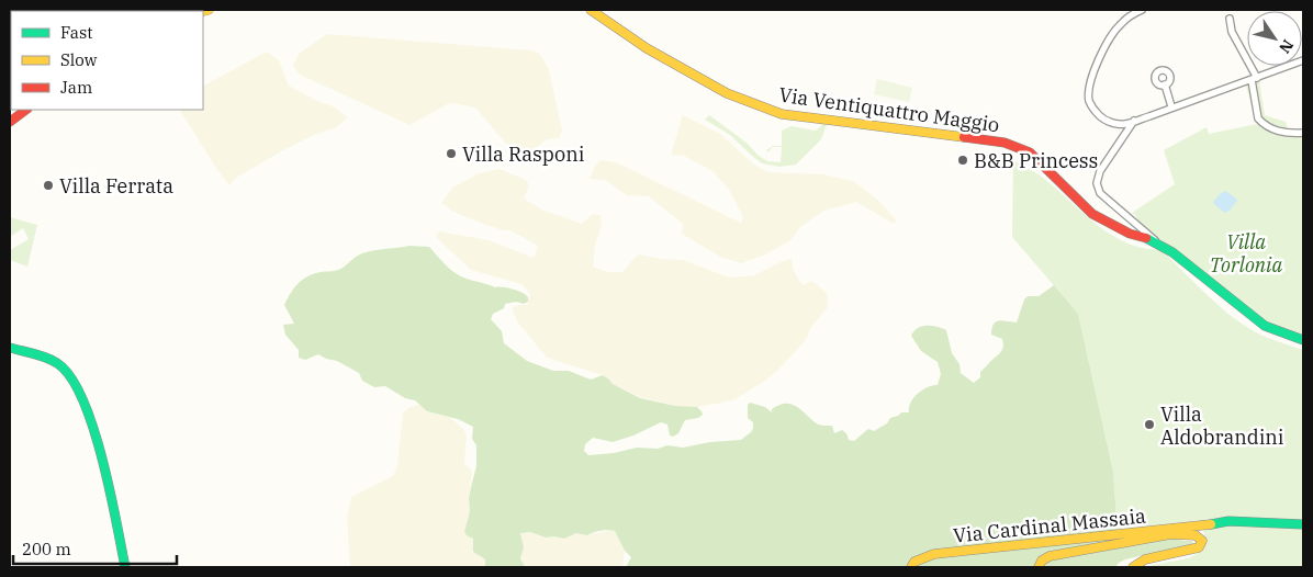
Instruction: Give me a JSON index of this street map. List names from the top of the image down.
{
  "streets": {
    "street": ["Via Ventiquattro Maggio", "Via Cardinal Massaia"]
  },
  "parks": ["Villa Torlonia"],
  "places": [
    "Villa Rasponi",
    "B&B Princess",
    "Villa Ferrata",
    "Villa Aldobrandini"
  ],
  "legend": ["Fast", "Slow", "Jam"],
  "scale_bar": "200 m",
  "north": "bottom right"
}
